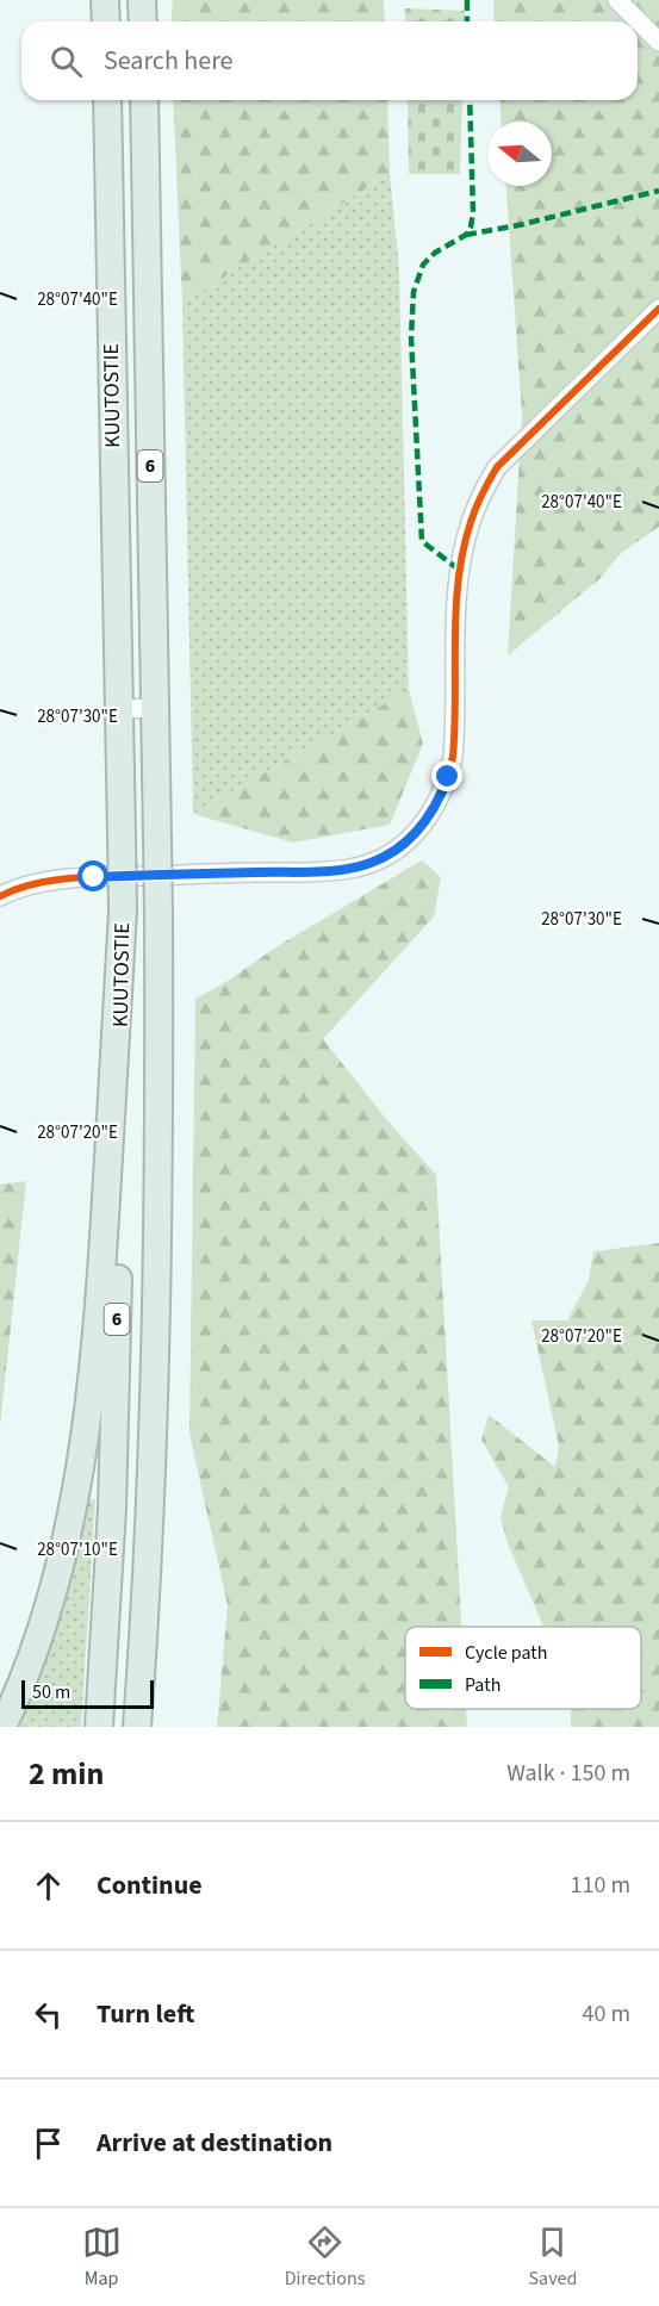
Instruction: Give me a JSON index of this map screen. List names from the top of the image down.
{
  "streets": {
    "highway": ["KUUTOSTIE", "6"]
  },
  "legend": ["Cycle path", "Path"],
  "scale_bar": "50 m",
  "north": "left",
  "page": {
    "search": "Search here",
    "scale": "50 m",
    "heading": ["2 min", "Walk · 150 m"],
    "list": [
      ["Continue", "110 m"],
      ["Turn left", "40 m"],
      "Arrive at destination"
    ],
    "nav": ["Map", "Directions", "Saved"]
  },
  "coordinates": [
    "28°07'40\"E",
    "28°07'30\"E",
    "28°07'20\"E",
    "28°07'10\"E"
  ]
}
